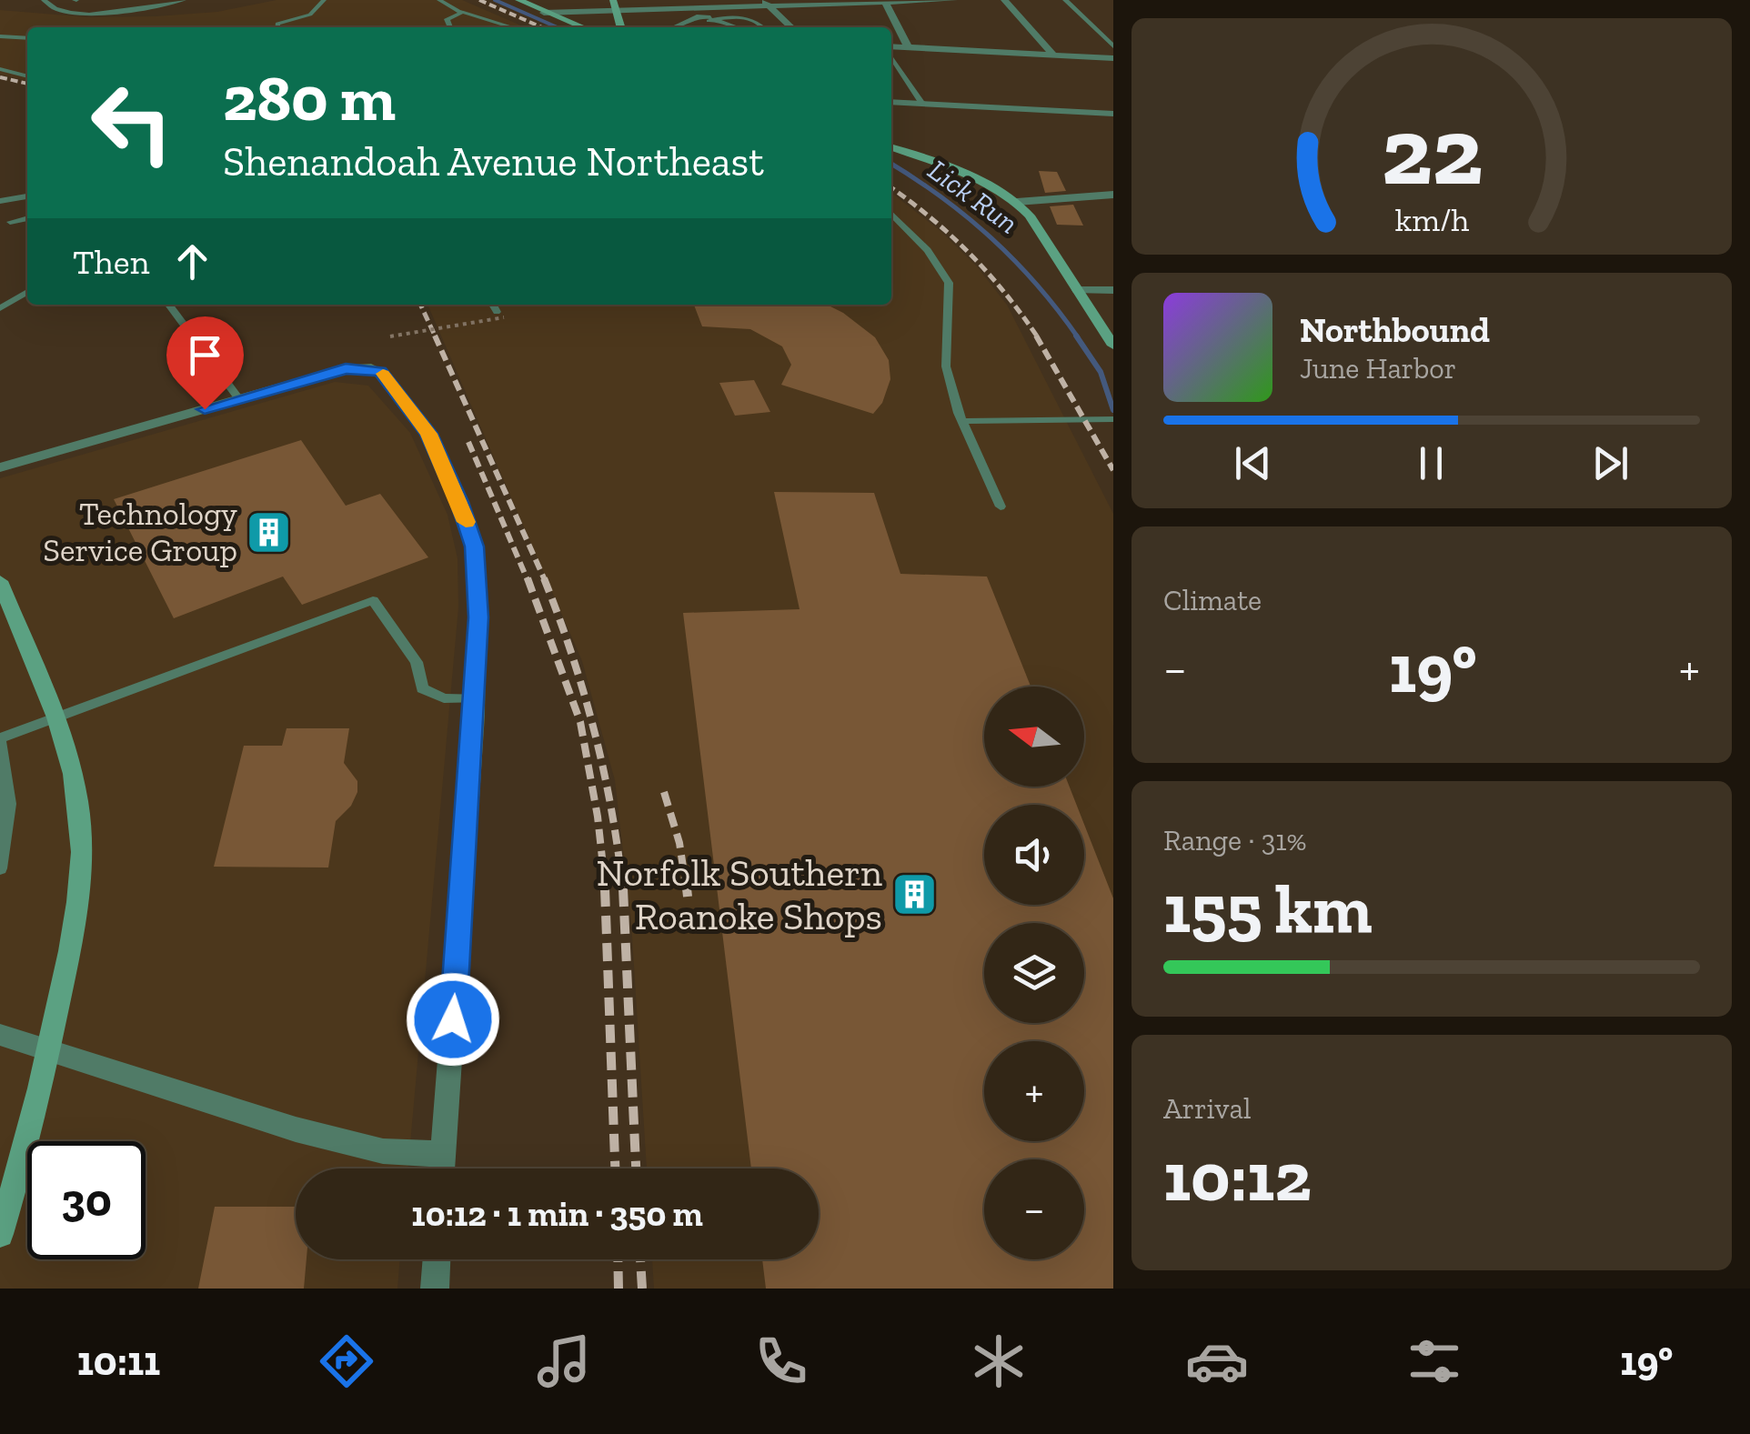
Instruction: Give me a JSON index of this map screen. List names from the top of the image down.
{
  "water": ["Lick Run"],
  "places": {
    "building": ["Technology Service Group", "Norfolk Southern Roanoke Shops"]
  },
  "north": "left",
  "page": {
    "turn": ["280 m", "Shenandoah Avenue Northeast"],
    "then": "Then",
    "song": ["Northbound", "June Harbor"],
    "tile": [
      "Climate",
      ["Range · 31%", "155 km"],
      ["Arrival", "10:12"]
    ],
    "heat": ["−", "19°", "+"],
    "map_buttons": ["+", "−"],
    "limit": "30",
    "trip": "10:12 · 1 min · 350 m",
    "tabs": ["10:11", "19°"],
    "gauge": ["22", "km/h"]
  }
}
